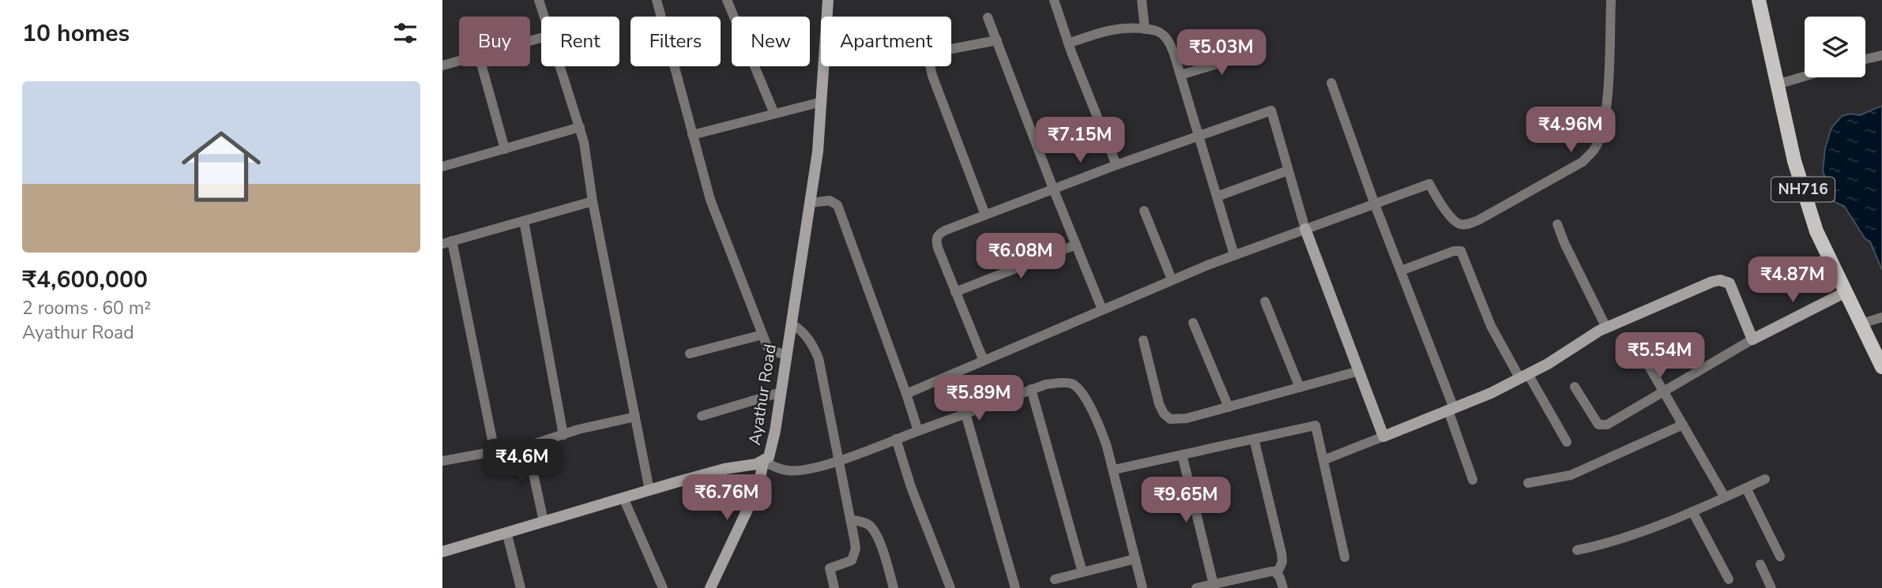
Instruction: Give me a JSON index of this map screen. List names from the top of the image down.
{
  "streets": {
    "main road": ["NH716"],
    "street": ["Ayathur Road"]
  },
  "page": {
    "heading": "10 homes",
    "chip": [
      "Buy",
      "Rent",
      "Filters",
      "New",
      "Apartment"
    ],
    "price": [
      "₹5.03M",
      "₹4.96M",
      "₹7.15M",
      "₹6.08M",
      "₹4.87M",
      "₹5.54M",
      "₹5.89M",
      "₹4.6M",
      "₹6.76M",
      "₹9.65M"
    ],
    "list": [
      {
        "name": "₹4,600,000",
        "note": "2 rooms · 60 m² · Ayathur Road"
      }
    ]
  }
}
